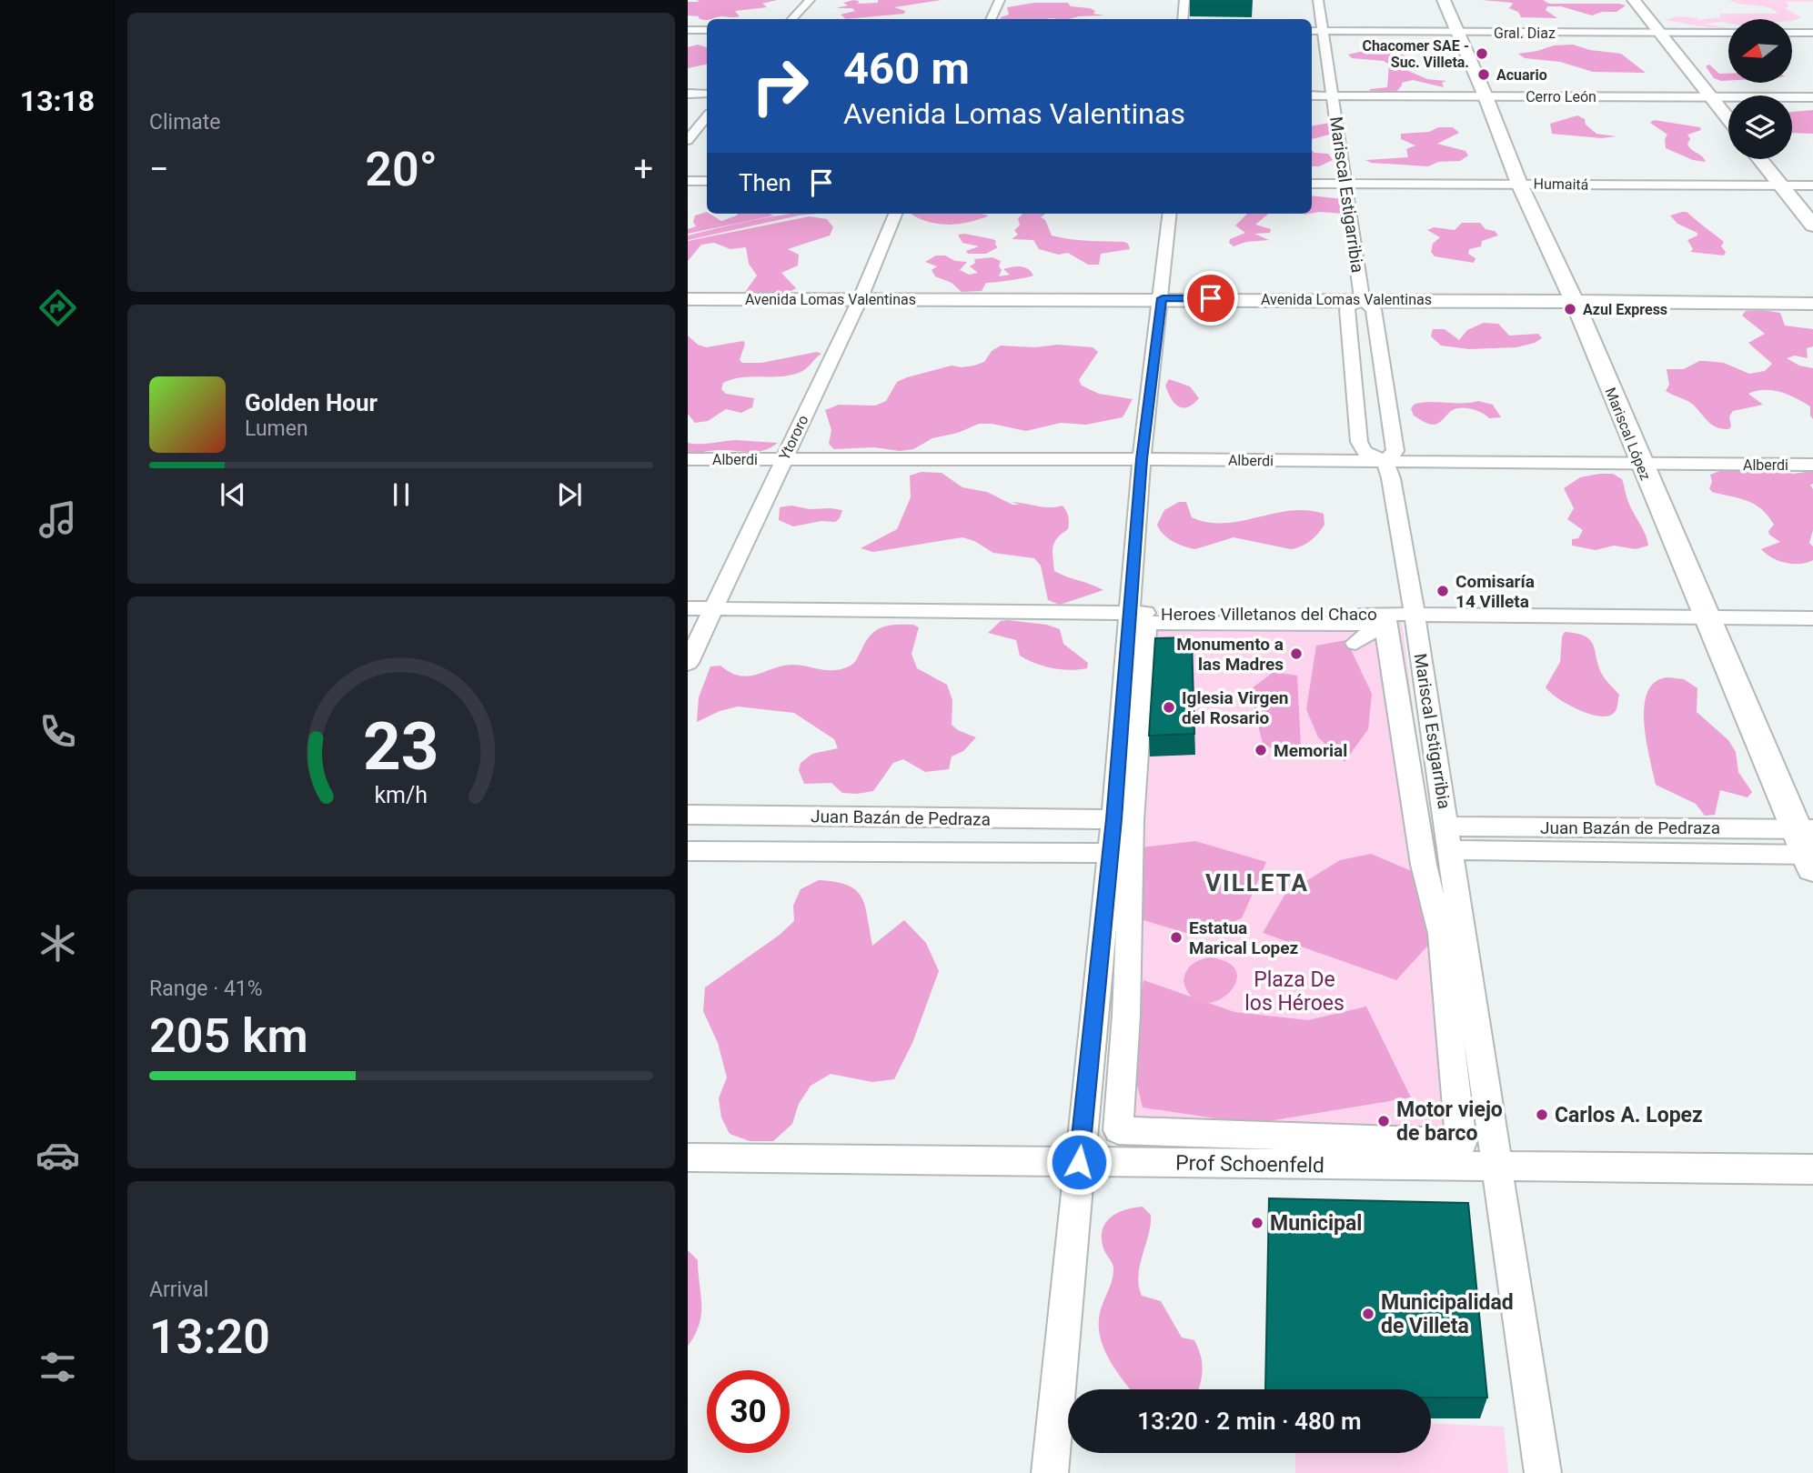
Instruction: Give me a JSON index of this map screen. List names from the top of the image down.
{
  "streets": {
    "main road": ["Avenida Lomas Valentinas", "Mariscal López"],
    "street": [
      "Gral. Diaz",
      "Cerro León",
      "Humaitá",
      "Mariscal Estigarribia",
      "Ytororo",
      "Alberdi",
      "Heroes Villetanos del Chaco",
      "Juan Bazán de Pedraza",
      "Prof Schoenfeld"
    ]
  },
  "crossings": [
    ["Gral. Diaz", "Mariscal Estigarribia"],
    ["Gral. Diaz", "Mariscal López"],
    ["Cerro León", "Mariscal Estigarribia"],
    ["Cerro León", "Mariscal López"],
    ["Humaitá", "Mariscal Estigarribia"],
    ["Humaitá", "Mariscal López"],
    ["Mariscal Estigarribia", "Avenida Lomas Valentinas"],
    ["Mariscal Estigarribia", "Alberdi"],
    ["Mariscal Estigarribia", "Heroes Villetanos del Chaco"],
    ["Mariscal Estigarribia", "Juan Bazán de Pedraza"],
    ["Mariscal Estigarribia", "Prof Schoenfeld"],
    ["Avenida Lomas Valentinas", "Mariscal López"],
    ["Avenida Lomas Valentinas", "Ytororo"],
    ["Mariscal López", "Alberdi"],
    ["Mariscal López", "Heroes Villetanos del Chaco"],
    ["Mariscal López", "Juan Bazán de Pedraza"],
    ["Ytororo", "Alberdi"],
    ["Ytororo", "Heroes Villetanos del Chaco"]
  ],
  "districts": ["VILLETA"],
  "parks": ["Plaza De los Héroes"],
  "places": [
    "Chacomer SAE - Suc. Villeta.",
    "Acuario",
    "Azul Express",
    "Comisaría 14 Villeta",
    "Monumento a las Madres",
    "Iglesia Virgen del Rosario",
    "Memorial",
    "Estatua Marical Lopez",
    "Carlos A. Lopez",
    "Motor viejo de barco",
    "Municipal",
    "Municipalidad de Villeta"
  ],
  "north": "left",
  "page": {
    "tabs": "13:18",
    "tile": [
      "Climate",
      ["Range · 41%", "205 km"],
      ["Arrival", "13:20"]
    ],
    "turn": ["460 m", "Avenida Lomas Valentinas"],
    "heat": ["−", "20°", "+"],
    "then": "Then",
    "song": ["Golden Hour", "Lumen"],
    "limit": "30",
    "trip": "13:20 · 2 min · 480 m",
    "gauge": ["23", "km/h"]
  }
}
